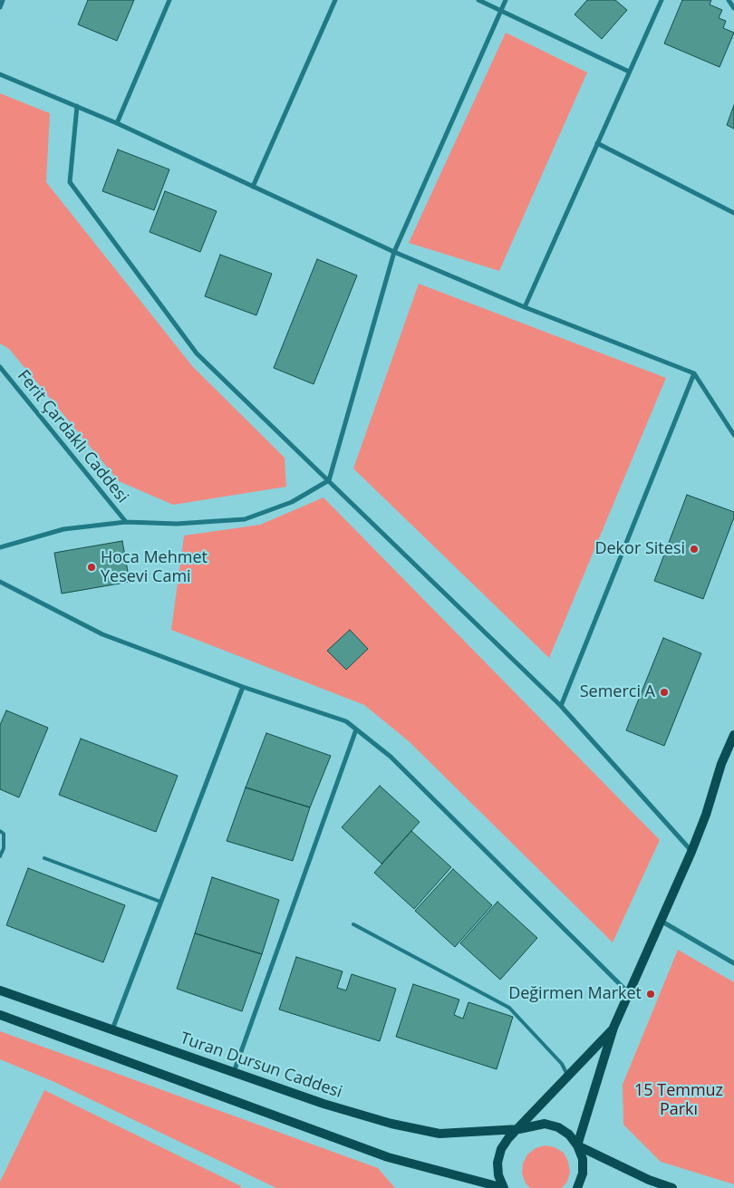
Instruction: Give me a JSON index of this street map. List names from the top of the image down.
{
  "streets": {
    "main road": ["Turan Dursun Caddesi"],
    "street": ["Ferit Çardaklı Caddesi"]
  },
  "parks": ["15 Temmuz Parkı"],
  "places": [
    "Dekor Sitesi",
    "Hoca Mehmet Yesevi Cami",
    "Semerci A",
    "Değirmen Market"
  ]
}
